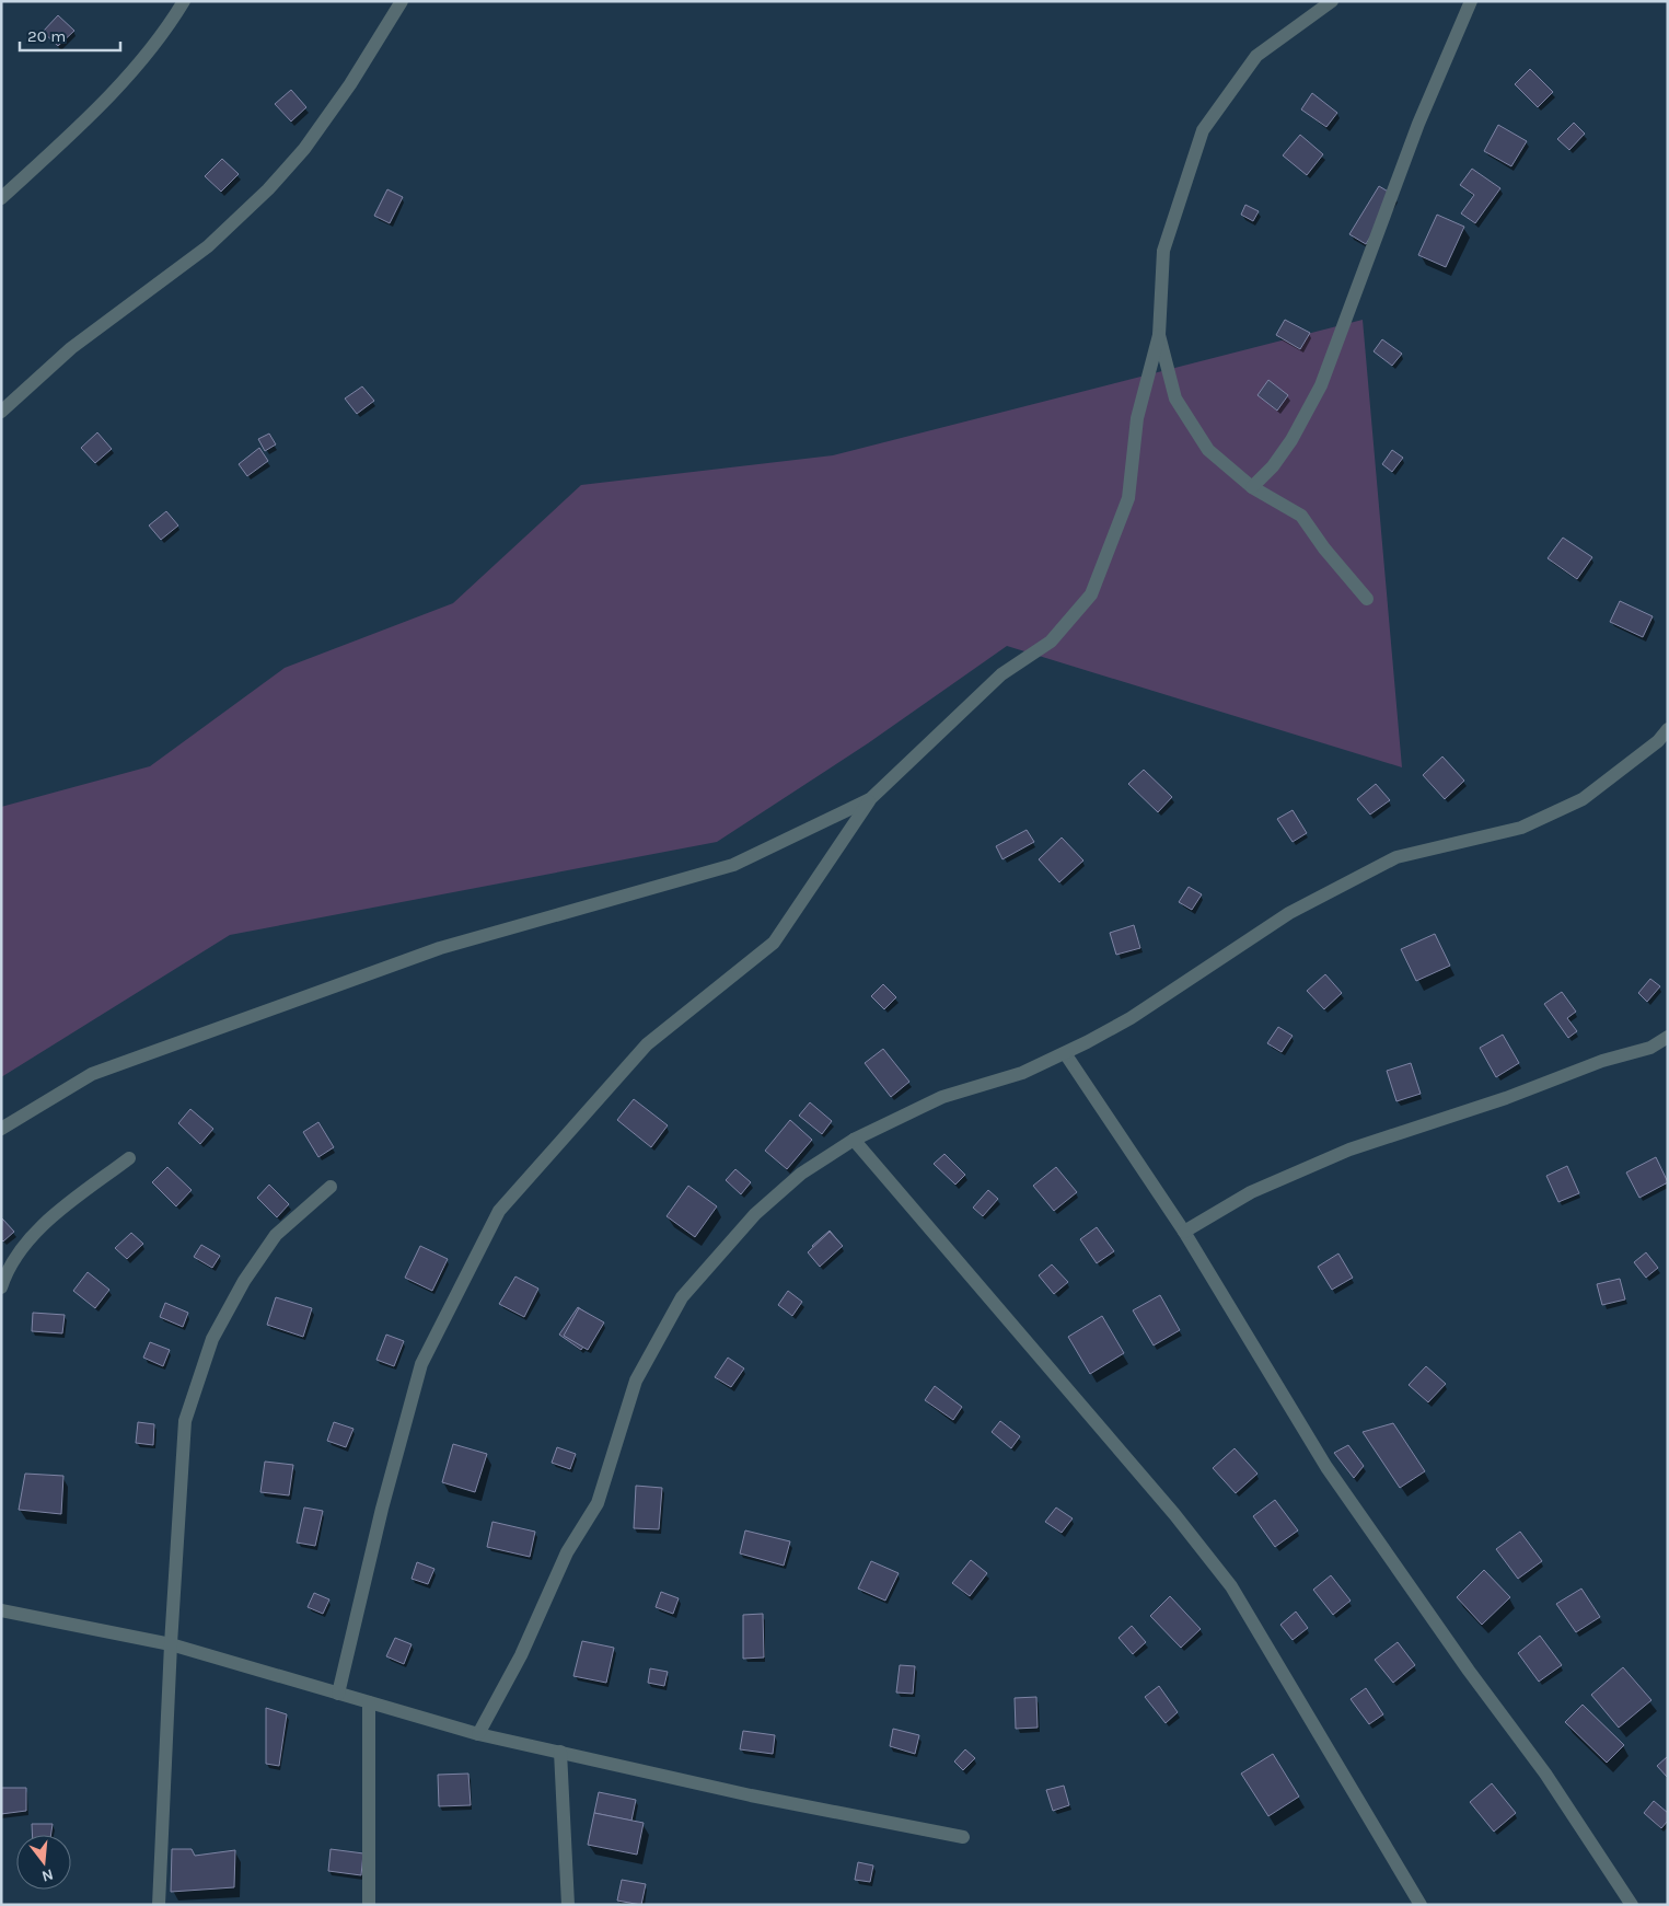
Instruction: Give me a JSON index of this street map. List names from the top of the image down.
{
  "scale_bar": "20 m",
  "north": "bottom"
}
